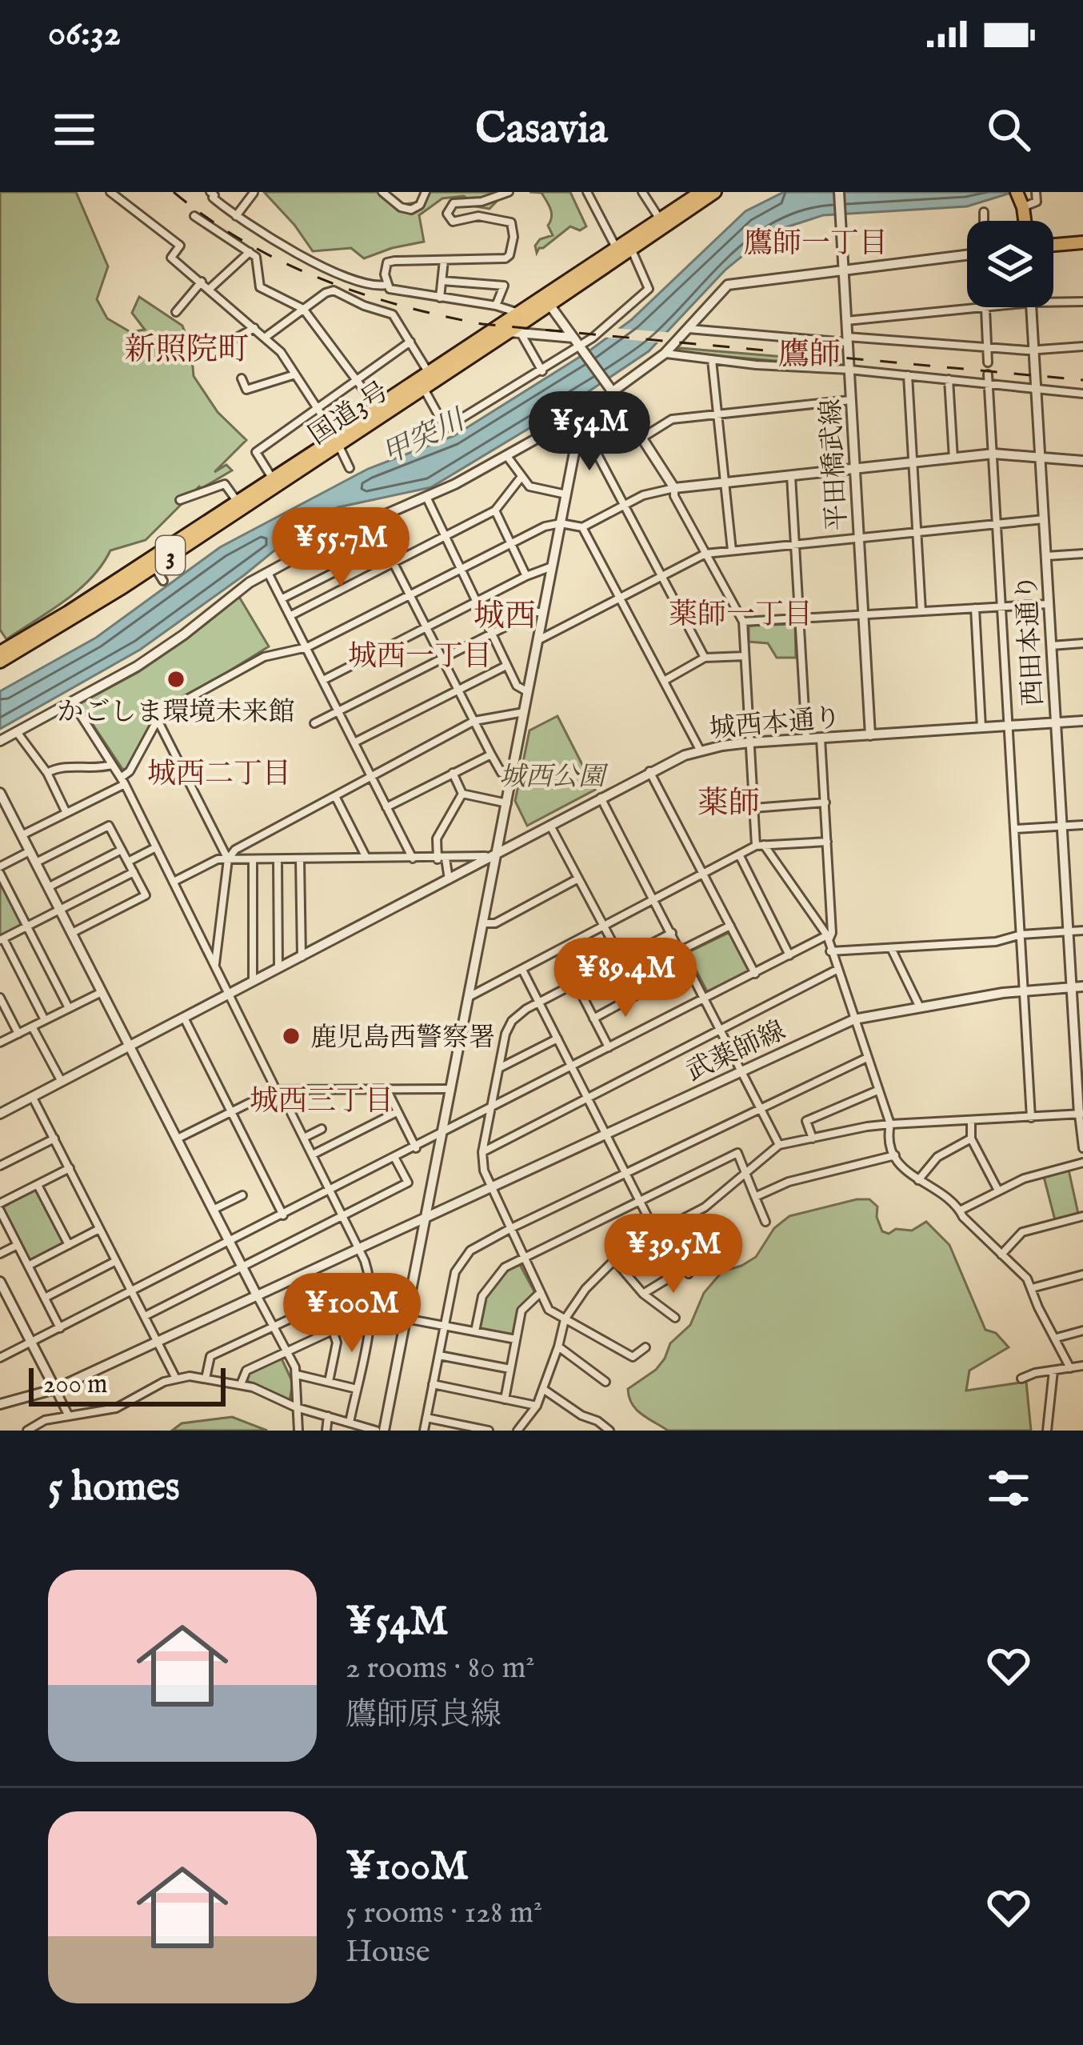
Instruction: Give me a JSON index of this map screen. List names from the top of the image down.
{
  "streets": {
    "main road": ["国道3号", "3"],
    "street": [
      "平田橋武線",
      "西田本通り",
      "城西本通り",
      "武薬師線"
    ]
  },
  "crossings": [
    ["平田橋武線", "城西本通り"],
    ["西田本通り", "城西本通り"],
    ["西田本通り", "武薬師線"]
  ],
  "districts": [
    "鷹師一丁目",
    "新照院町",
    "鷹師",
    "薬師一丁目",
    "城西",
    "城西一丁目",
    "城西二丁目",
    "薬師",
    "城西三丁目"
  ],
  "water": ["甲突川"],
  "parks": ["城西公園"],
  "places": ["かごしま環境未来館", "鹿児島西警察署"],
  "scale_bar": "200 m",
  "page": {
    "status": "06:32",
    "header": "Casavia",
    "price": [
      "¥54M",
      "¥55.7M",
      "¥89.4M",
      "¥39.5M",
      "¥100M"
    ],
    "scale": "200 m",
    "heading": "5 homes",
    "list": [
      {
        "name": "¥54M",
        "note": "2 rooms · 80 m² · 鷹師原良線"
      },
      {
        "name": "¥100M",
        "note": "5 rooms · 128 m² · House"
      }
    ]
  }
}
